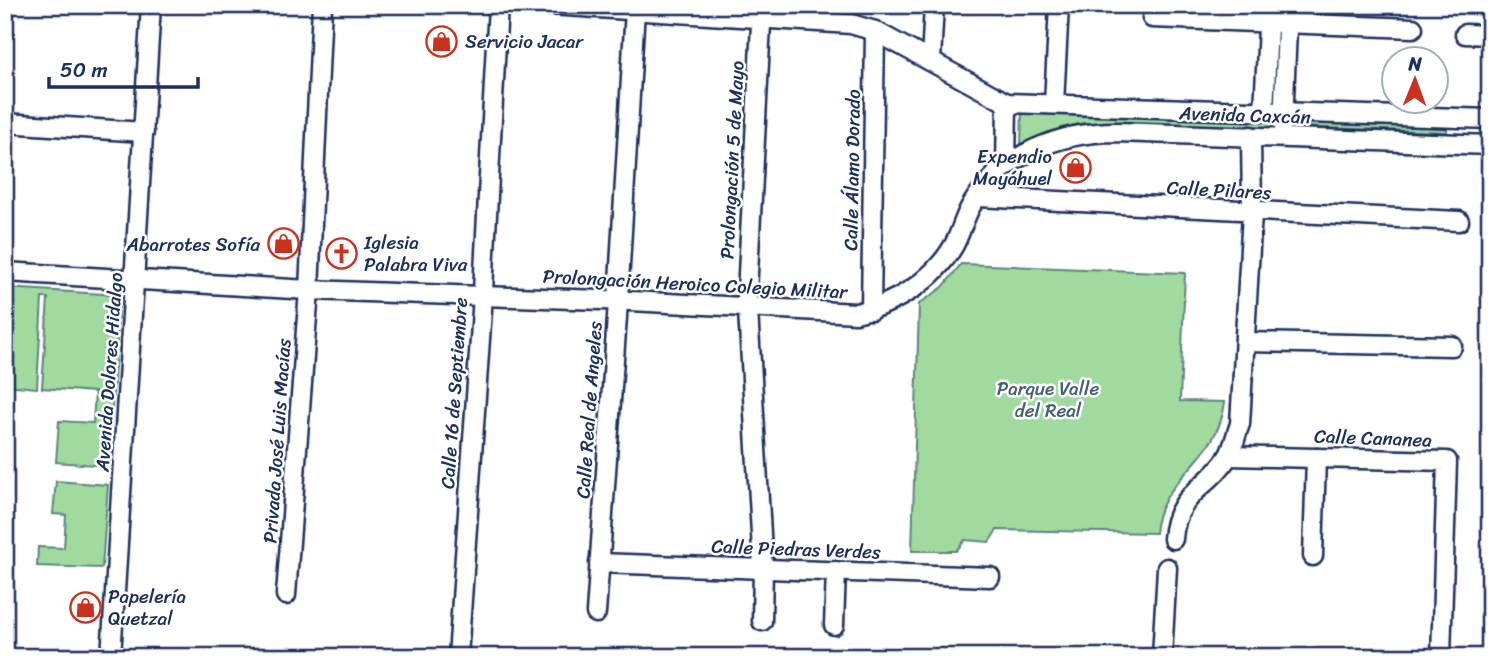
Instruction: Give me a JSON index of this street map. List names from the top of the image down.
{
  "streets": {
    "street": [
      "Avenida Caxcán",
      "Prolongación 5 de Mayo",
      "Calle Álamo Dorado",
      "Calle Pilares",
      "Prolongación Heroico Colegio Militar",
      "Avenida Dolores Hidalgo",
      "Calle 16 de Septiembre",
      "Calle Real de Angeles",
      "Calle Cananea",
      "Privada José Luis Macías",
      "Calle Piedras Verdes"
    ]
  },
  "crossings": [
    ["Avenida Caxcán", "Prolongación Heroico Colegio Militar"],
    ["Prolongación 5 de Mayo", "Prolongación Heroico Colegio Militar"],
    ["Prolongación 5 de Mayo", "Calle Piedras Verdes"],
    ["Calle Álamo Dorado", "Prolongación Heroico Colegio Militar"],
    ["Calle Pilares", "Prolongación Heroico Colegio Militar"],
    ["Prolongación Heroico Colegio Militar", "Avenida Dolores Hidalgo"],
    ["Prolongación Heroico Colegio Militar", "Calle 16 de Septiembre"],
    ["Prolongación Heroico Colegio Militar", "Calle Real de Angeles"],
    ["Prolongación Heroico Colegio Militar", "Privada José Luis Macías"],
    ["Calle Real de Angeles", "Calle Piedras Verdes"]
  ],
  "parks": ["Parque Valle del Real"],
  "places": {
    "shop": [
      "Servicio Jacar",
      "Expendio Mayáhuel",
      "Abarrotes Sofía",
      "Papelería Quetzal"
    ],
    "church": ["Iglesia Palabra Viva"]
  },
  "scale_bar": "50 m",
  "north": "top"
}
